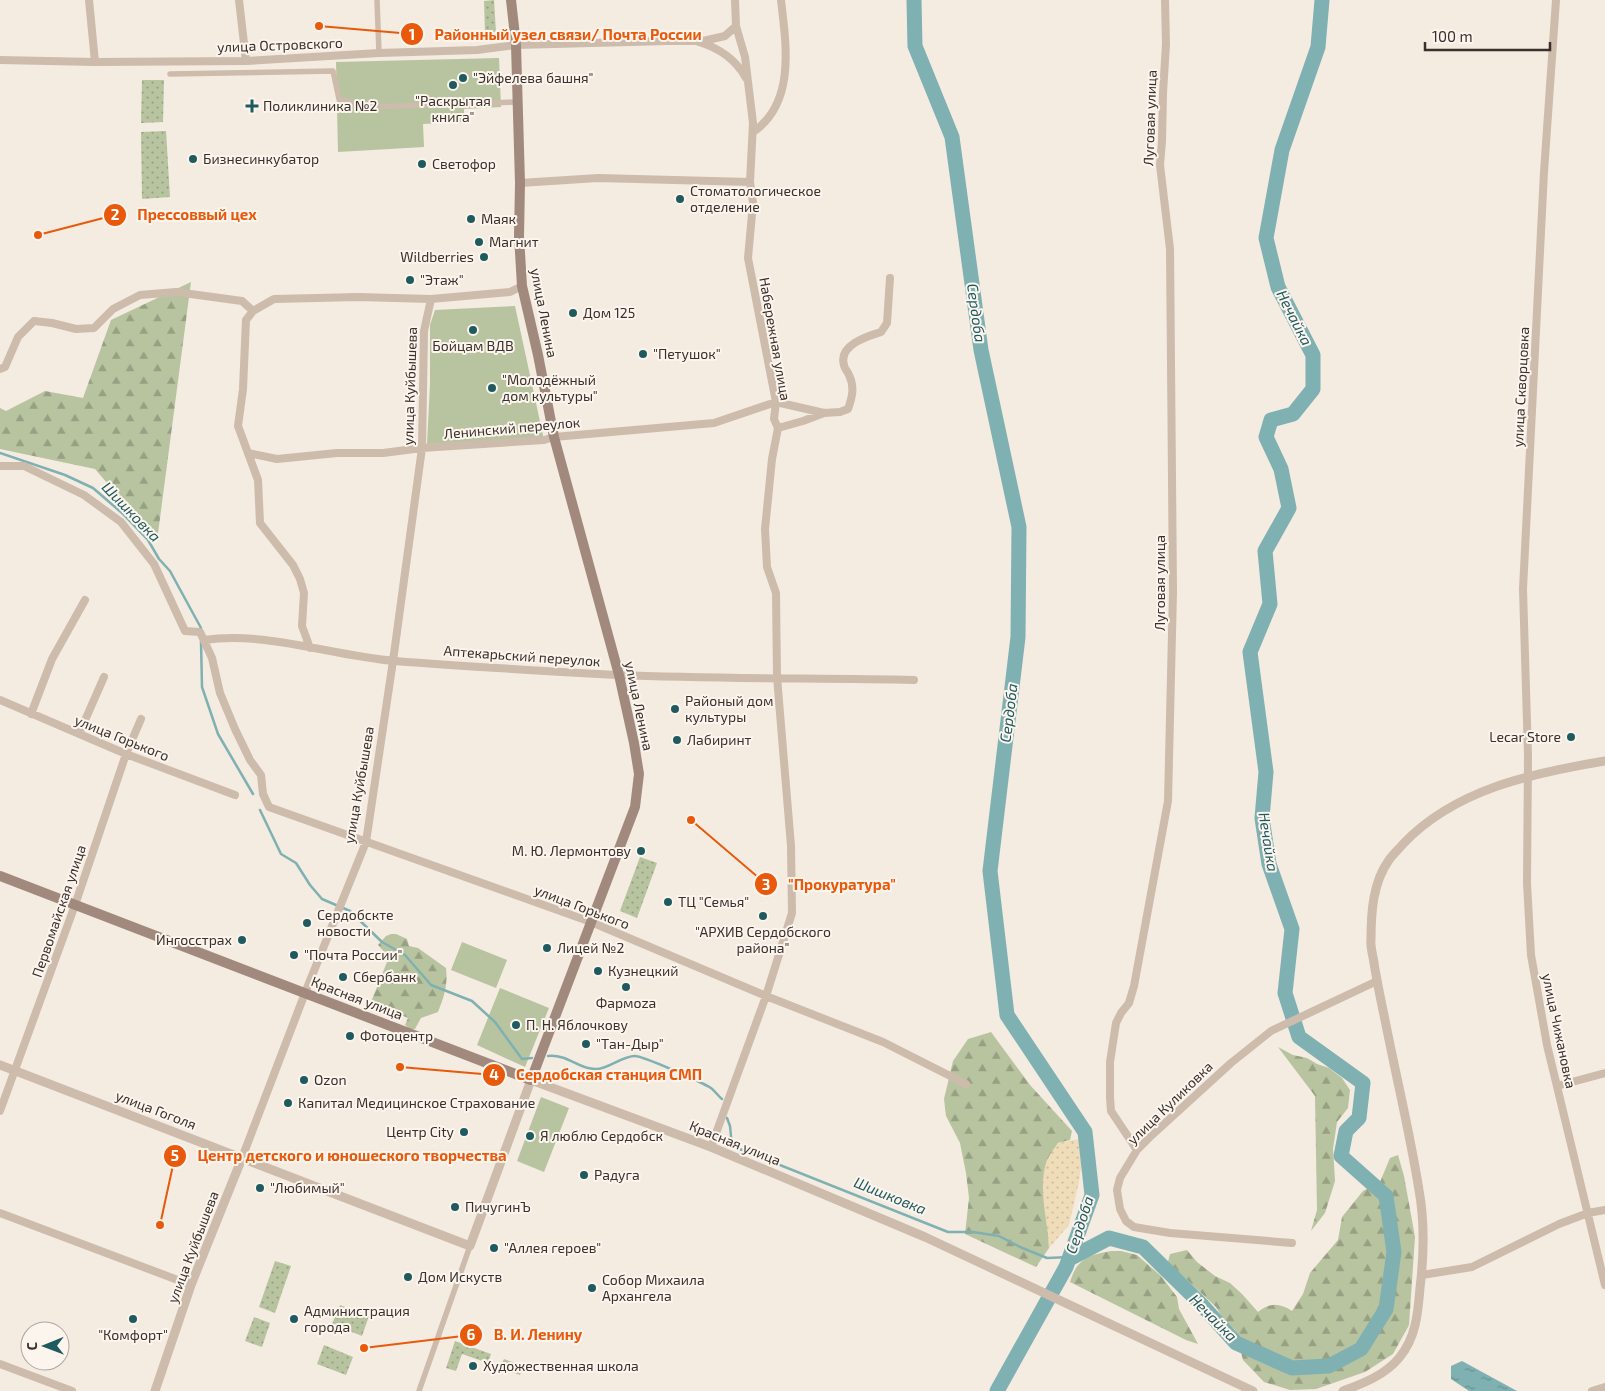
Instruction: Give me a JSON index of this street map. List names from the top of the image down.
{
  "streets": {
    "main road": ["улица Ленина", "Красная улица"],
    "street": [
      "улица Островского",
      "Луговая улица",
      "Набережная улица",
      "улица Куйбышева",
      "улица Скворцовка",
      "Ленинский переулок",
      "Аптекарьский переулок",
      "улица Горького",
      "Первомайская улица",
      "улица Чижановка",
      "улица Куликовка",
      "улица Гоголя"
    ]
  },
  "crossings": [
    ["улица Островского", "улица Ленина"],
    ["улица Островского", "Набережная улица"],
    ["Луговая улица", "улица Куликовка"],
    ["улица Ленина", "Ленинский переулок"],
    ["улица Ленина", "Аптекарьский переулок"],
    ["улица Ленина", "улица Горького"],
    ["улица Ленина", "Красная улица"],
    ["улица Ленина", "улица Гоголя"],
    ["Набережная улица", "Ленинский переулок"],
    ["Набережная улица", "Аптекарьский переулок"],
    ["Набережная улица", "улица Горького"],
    ["Набережная улица", "Красная улица"],
    ["улица Куйбышева", "Ленинский переулок"],
    ["улица Куйбышева", "Аптекарьский переулок"],
    ["улица Куйбышева", "улица Горького"],
    ["улица Куйбышева", "Красная улица"],
    ["улица Куйбышева", "улица Гоголя"],
    ["улица Скворцовка", "улица Чижановка"],
    ["Аптекарьский переулок", "улица Горького"],
    ["улица Горького", "Первомайская улица"],
    ["Первомайская улица", "Красная улица"],
    ["Первомайская улица", "улица Гоголя"]
  ],
  "water": ["Сердоба", "Нечайка", "Шишковка"],
  "places": {
    "other": [
      "Районный узел связи/ Почта России",
      "\"Эйфелева башня\"",
      "\"Раскрытая книга\"",
      "Бизнесинкубатор",
      "Светофор",
      "Стоматологическое отделение",
      "Maяк",
      "Прессоввый цех",
      "Магнит",
      "Wildberries",
      "\"Этаж\"",
      "Дом 125",
      "Бойцам ВДВ",
      "\"Петушок\"",
      "\"Молодёжный дом культуры\"",
      "Районый дом культуры",
      "Lecar Store",
      "Лабиринт",
      "\"Прокуратура\"",
      "М. Ю. Лермонтову",
      "ТЦ \"Семья\"",
      "\"АРХИВ Сердобского района\"",
      "Сердобскте новости",
      "Ингосстрах",
      "Лицей №2",
      "\"Почта России\"",
      "Кузнецкий",
      "Сбербанк",
      "Фармоzа",
      "П. Н. Яблочкову",
      "Фотоцентр",
      "\"Тан-Дыр\"",
      "Сердобская станция СМП",
      "Ozon",
      "Капитал Медицинское Страхование",
      "Центр City",
      "Я люблю Сердобск",
      "Радуга",
      "\"Любимый\"",
      "ПичугинЪ",
      "Центр детского и юношеского творчества",
      "\"Аллея героев\"",
      "Дом Искуств",
      "Собор Михаила Архангела",
      "\"Комфорт\"",
      "Администрация города",
      "В. И. Ленину",
      "Художественная школа"
    ],
    "health": ["Поликлиника №2"]
  },
  "scale_bar": "100 m",
  "north": "left"
}
